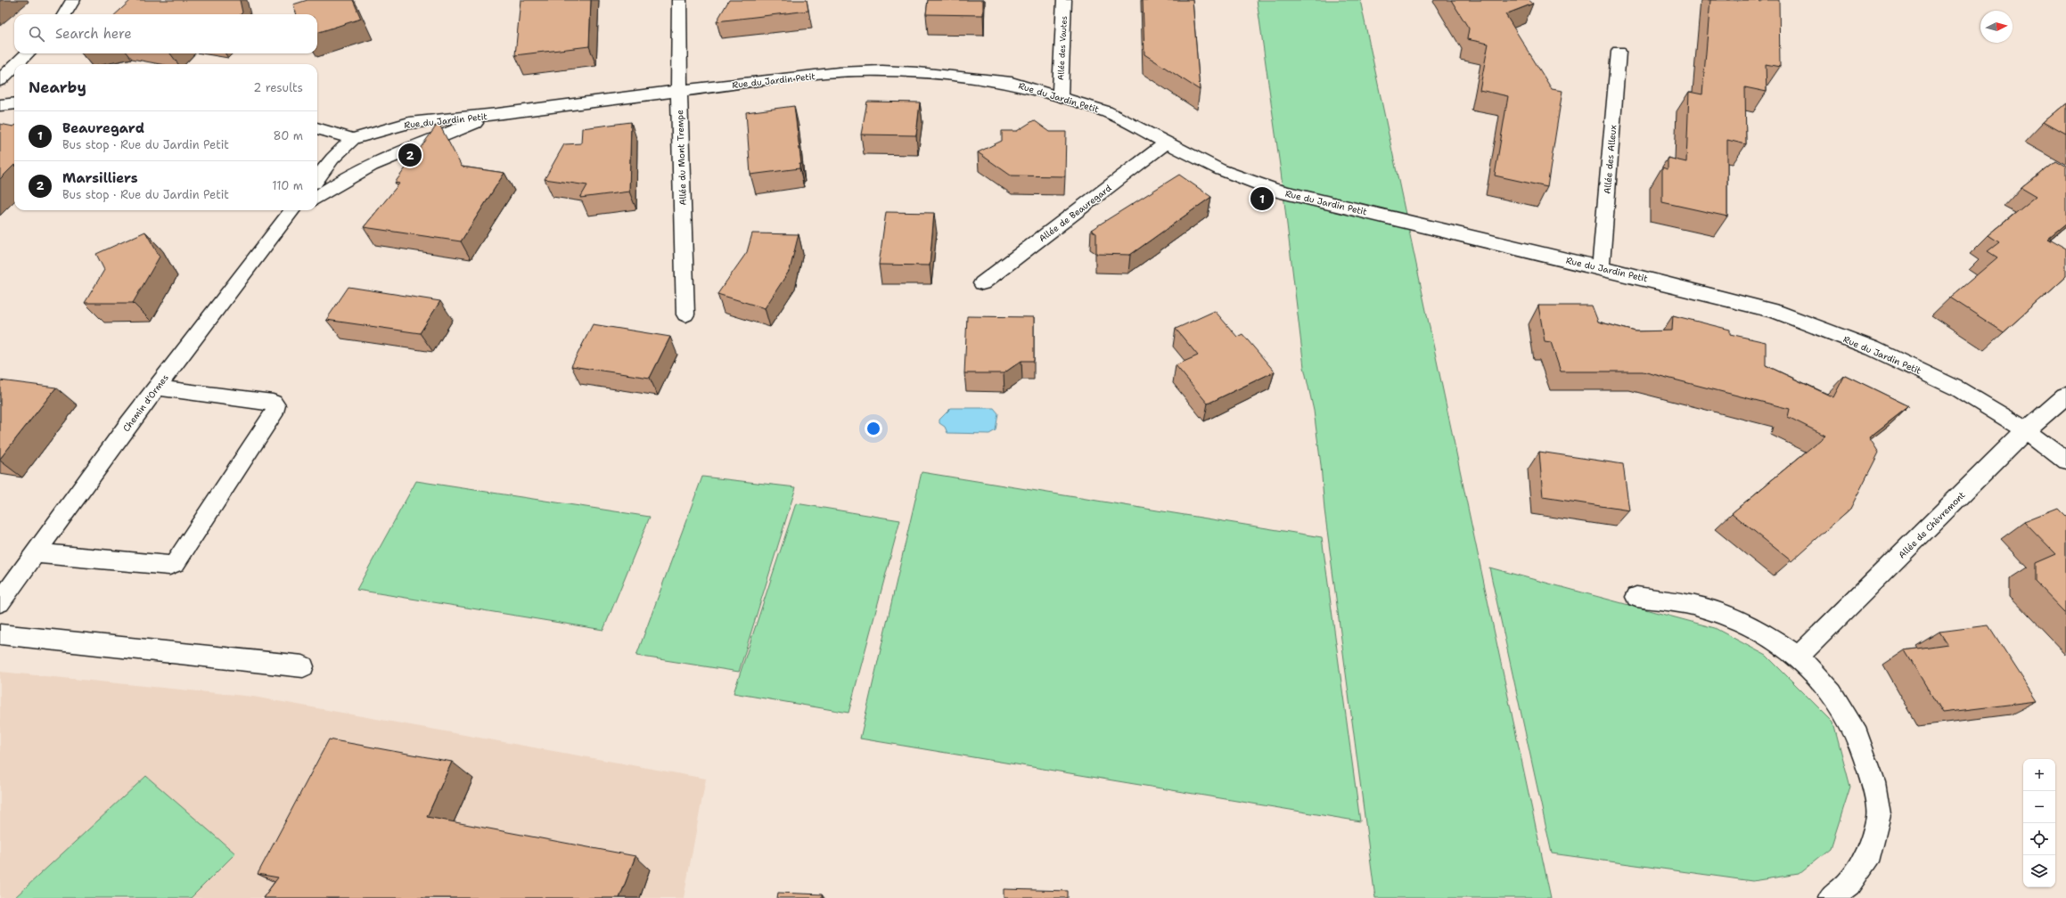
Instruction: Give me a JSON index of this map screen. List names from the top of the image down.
{
  "streets": {
    "street": [
      "Allée des Vautes",
      "Rue du Jardin Petit",
      "Allée du Mont Trempe",
      "Allée des Alleux",
      "Allée de Beauregard",
      "Chemin d'Ormes",
      "Allée de Chèvremont"
    ]
  },
  "crossings": [
    ["Allée des Vautes", "Rue du Jardin Petit"],
    ["Rue du Jardin Petit", "Allée du Mont Trempe"],
    ["Rue du Jardin Petit", "Allée des Alleux"],
    ["Rue du Jardin Petit", "Allée de Beauregard"],
    ["Rue du Jardin Petit", "Allée de Chèvremont"]
  ],
  "north": "right",
  "page": {
    "search": "Search here",
    "heading": ["Nearby", "2 results"],
    "list": [
      {
        "mark": "1",
        "name": "Beauregard",
        "note": "Bus stop · Rue du Jardin Petit",
        "value": "80 m"
      },
      {
        "mark": "2",
        "name": "Marsilliers",
        "note": "Bus stop · Rue du Jardin Petit",
        "value": "110 m"
      }
    ],
    "pins": ["2", "1"],
    "map_buttons": ["+", "−"]
  }
}
